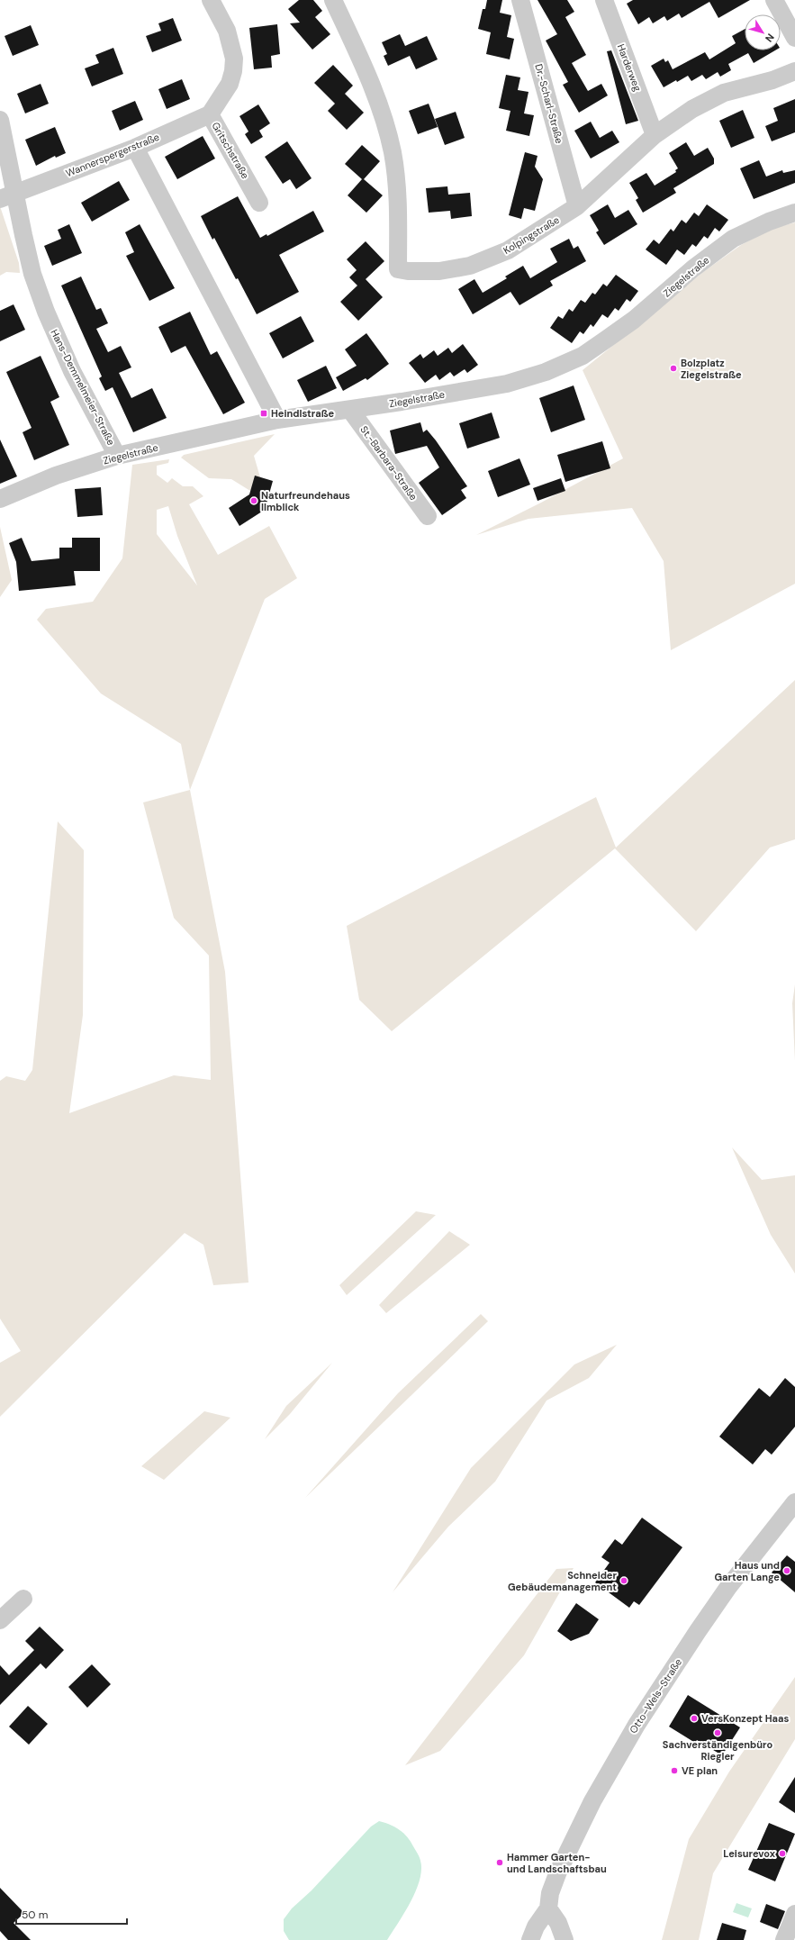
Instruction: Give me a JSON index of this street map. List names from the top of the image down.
{
  "streets": {
    "street": [
      "Harderweg",
      "Dr.-Scharl-Straße",
      "Gritschstraße",
      "Wannerspergerstraße",
      "Kolpingstraße",
      "Ziegelstraße",
      "Hans-Demmelmeier-Straße",
      "St.-Barbara-Straße",
      "Otto–Wels–Straße"
    ]
  },
  "crossings": [
    ["Harderweg", "Kolpingstraße"],
    ["Dr.-Scharl-Straße", "Kolpingstraße"],
    ["Gritschstraße", "Wannerspergerstraße"],
    ["Wannerspergerstraße", "Hans-Demmelmeier-Straße"],
    ["Ziegelstraße", "Hans-Demmelmeier-Straße"],
    ["Ziegelstraße", "St.-Barbara-Straße"]
  ],
  "places": {
    "other": [
      "Bolzplatz Ziegelstraße",
      "Naturfreundehaus Ilmblick",
      "Haus und Garten Lange",
      "Schneider Gebäudemanagement",
      "VersKonzept Haas",
      "Sachverständigenbüro Riegler",
      "VE plan",
      "Leisurevox",
      "Hammer Garten- und Landschaftsbau"
    ],
    "transit": ["Heindlstraße"]
  },
  "scale_bar": "50 m",
  "north": "bottom right"
}
